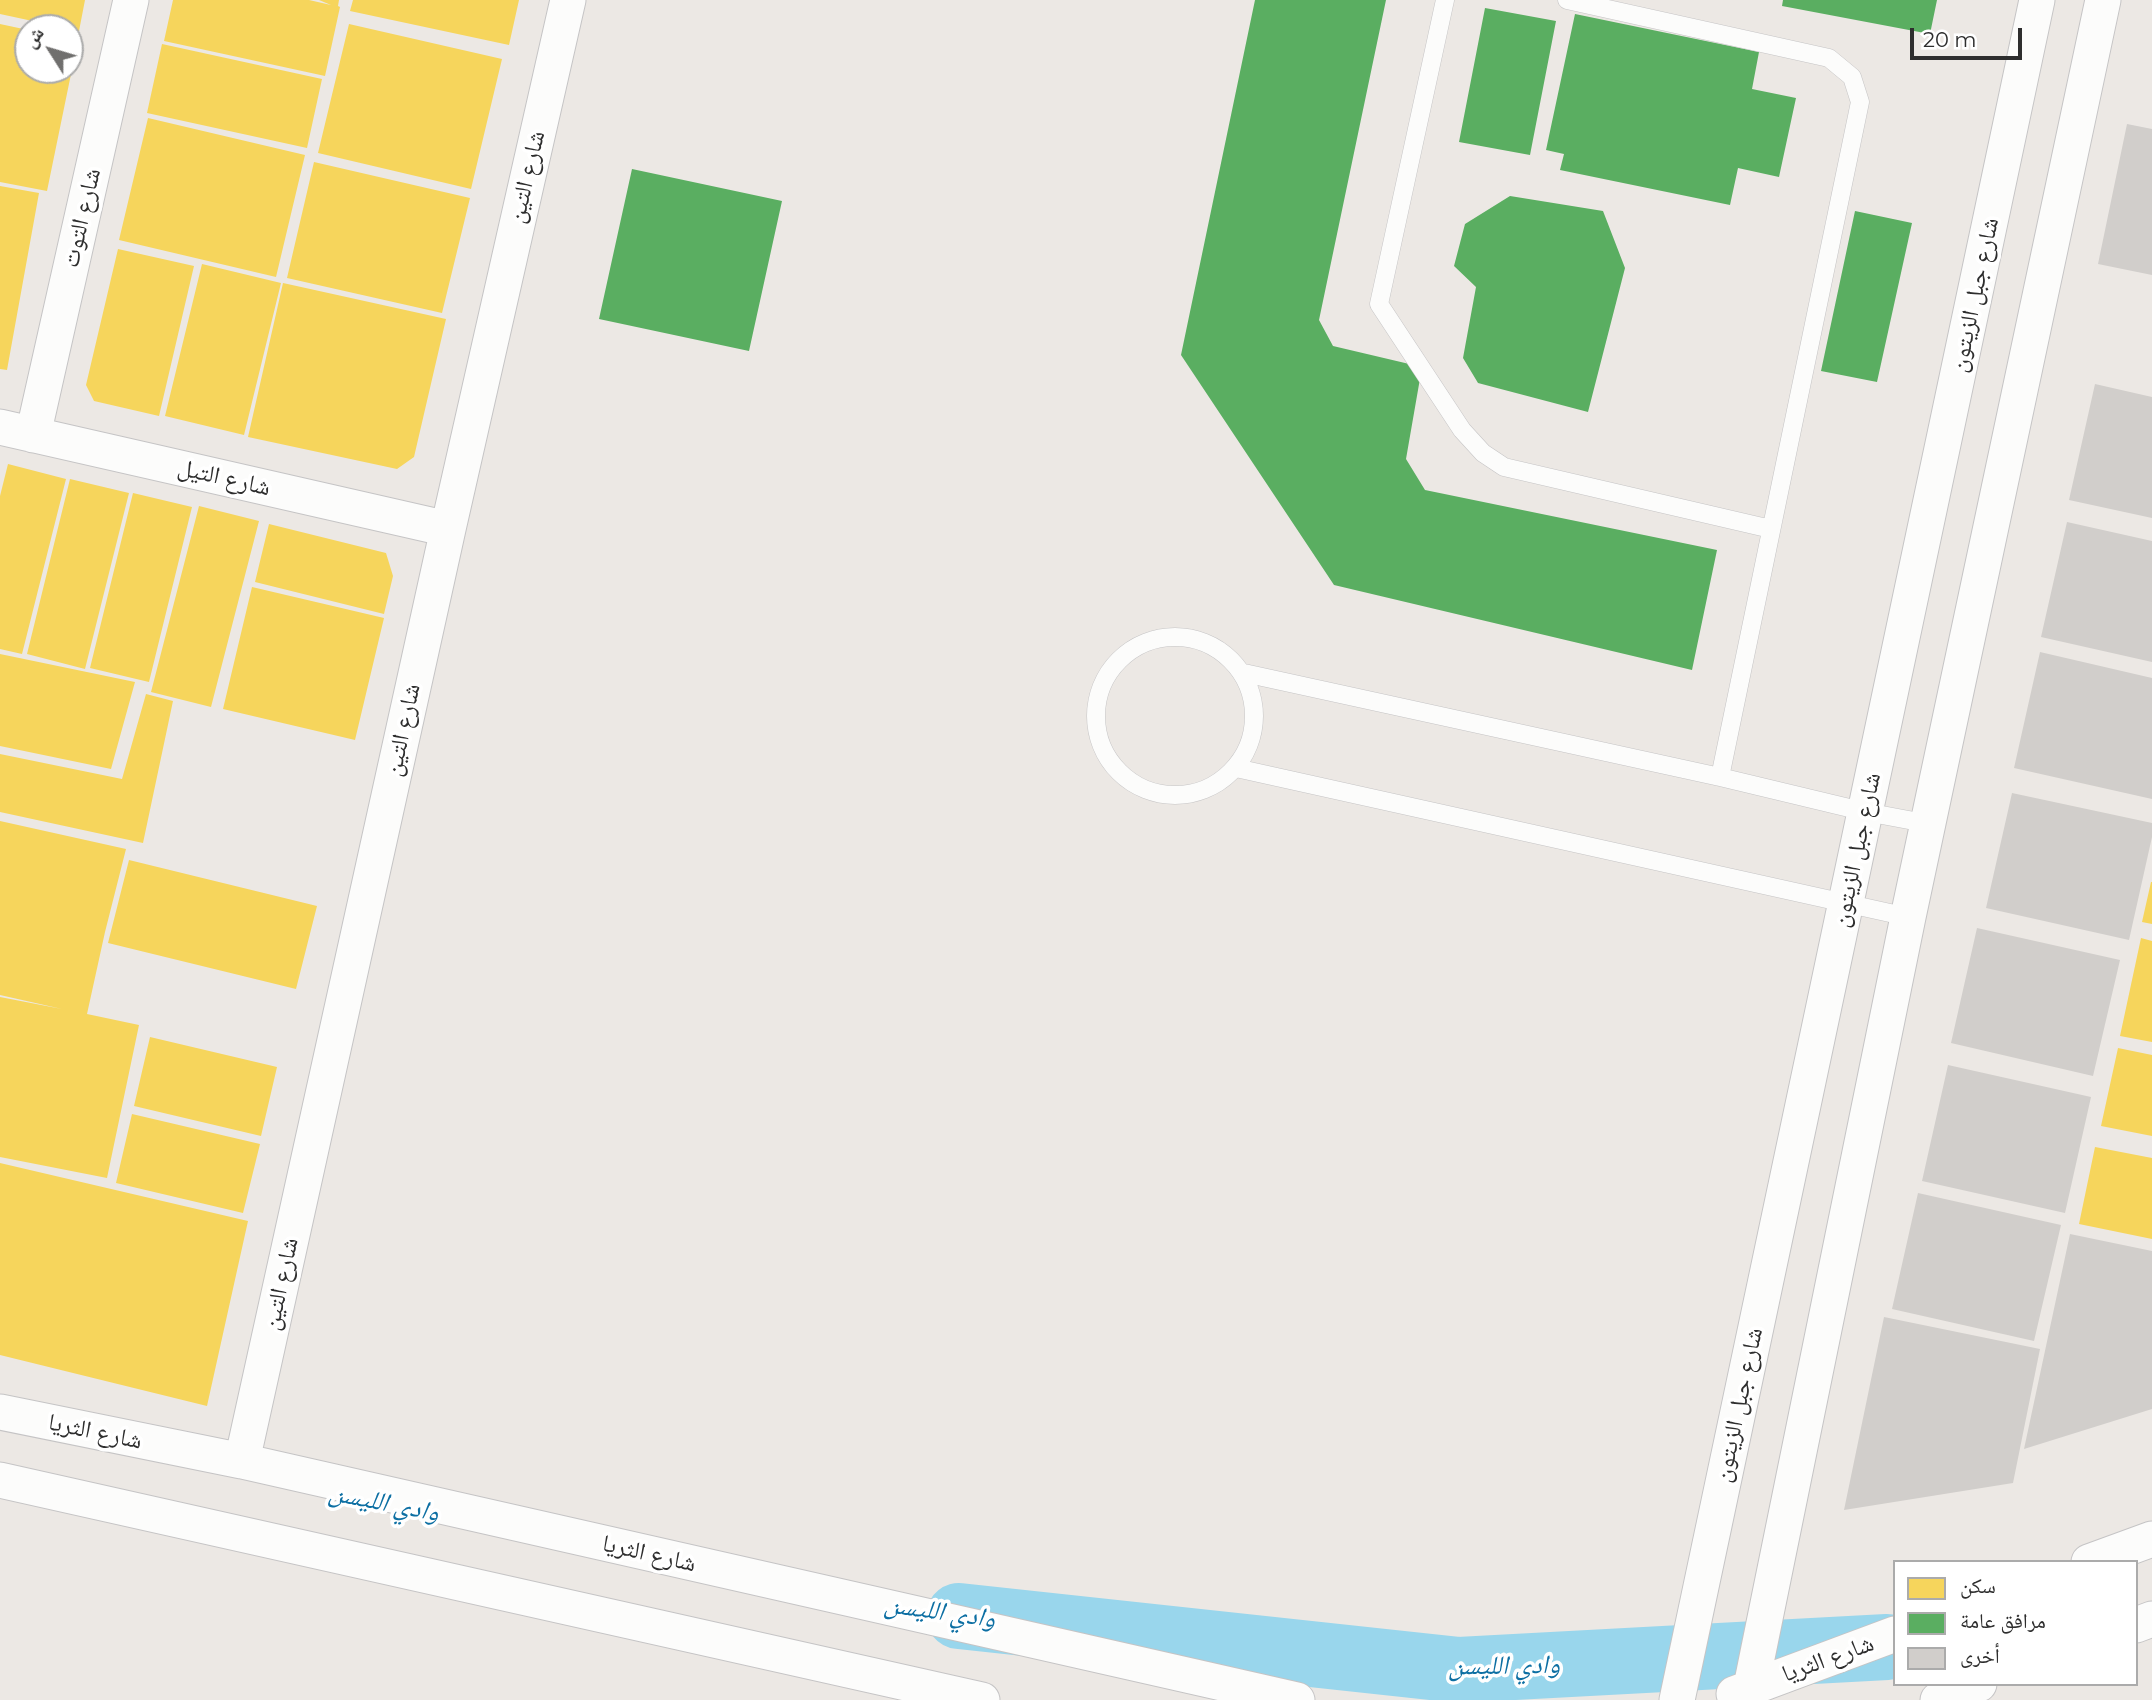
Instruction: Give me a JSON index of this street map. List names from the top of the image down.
{
  "streets": {
    "street": [
      "شارع التين",
      "شارع التوت",
      "شارع جبل الزيتون",
      "شارع التيل",
      "شارع الثريا"
    ]
  },
  "crossings": [
    ["شارع التين", "شارع التيل"],
    ["شارع التين", "شارع الثريا"],
    ["شارع التوت", "شارع التيل"]
  ],
  "water": ["وادي الليسن"],
  "legend": ["سكن", "مرافق عامة", "أخرى"],
  "scale_bar": "20 m",
  "north": "top left"
}
